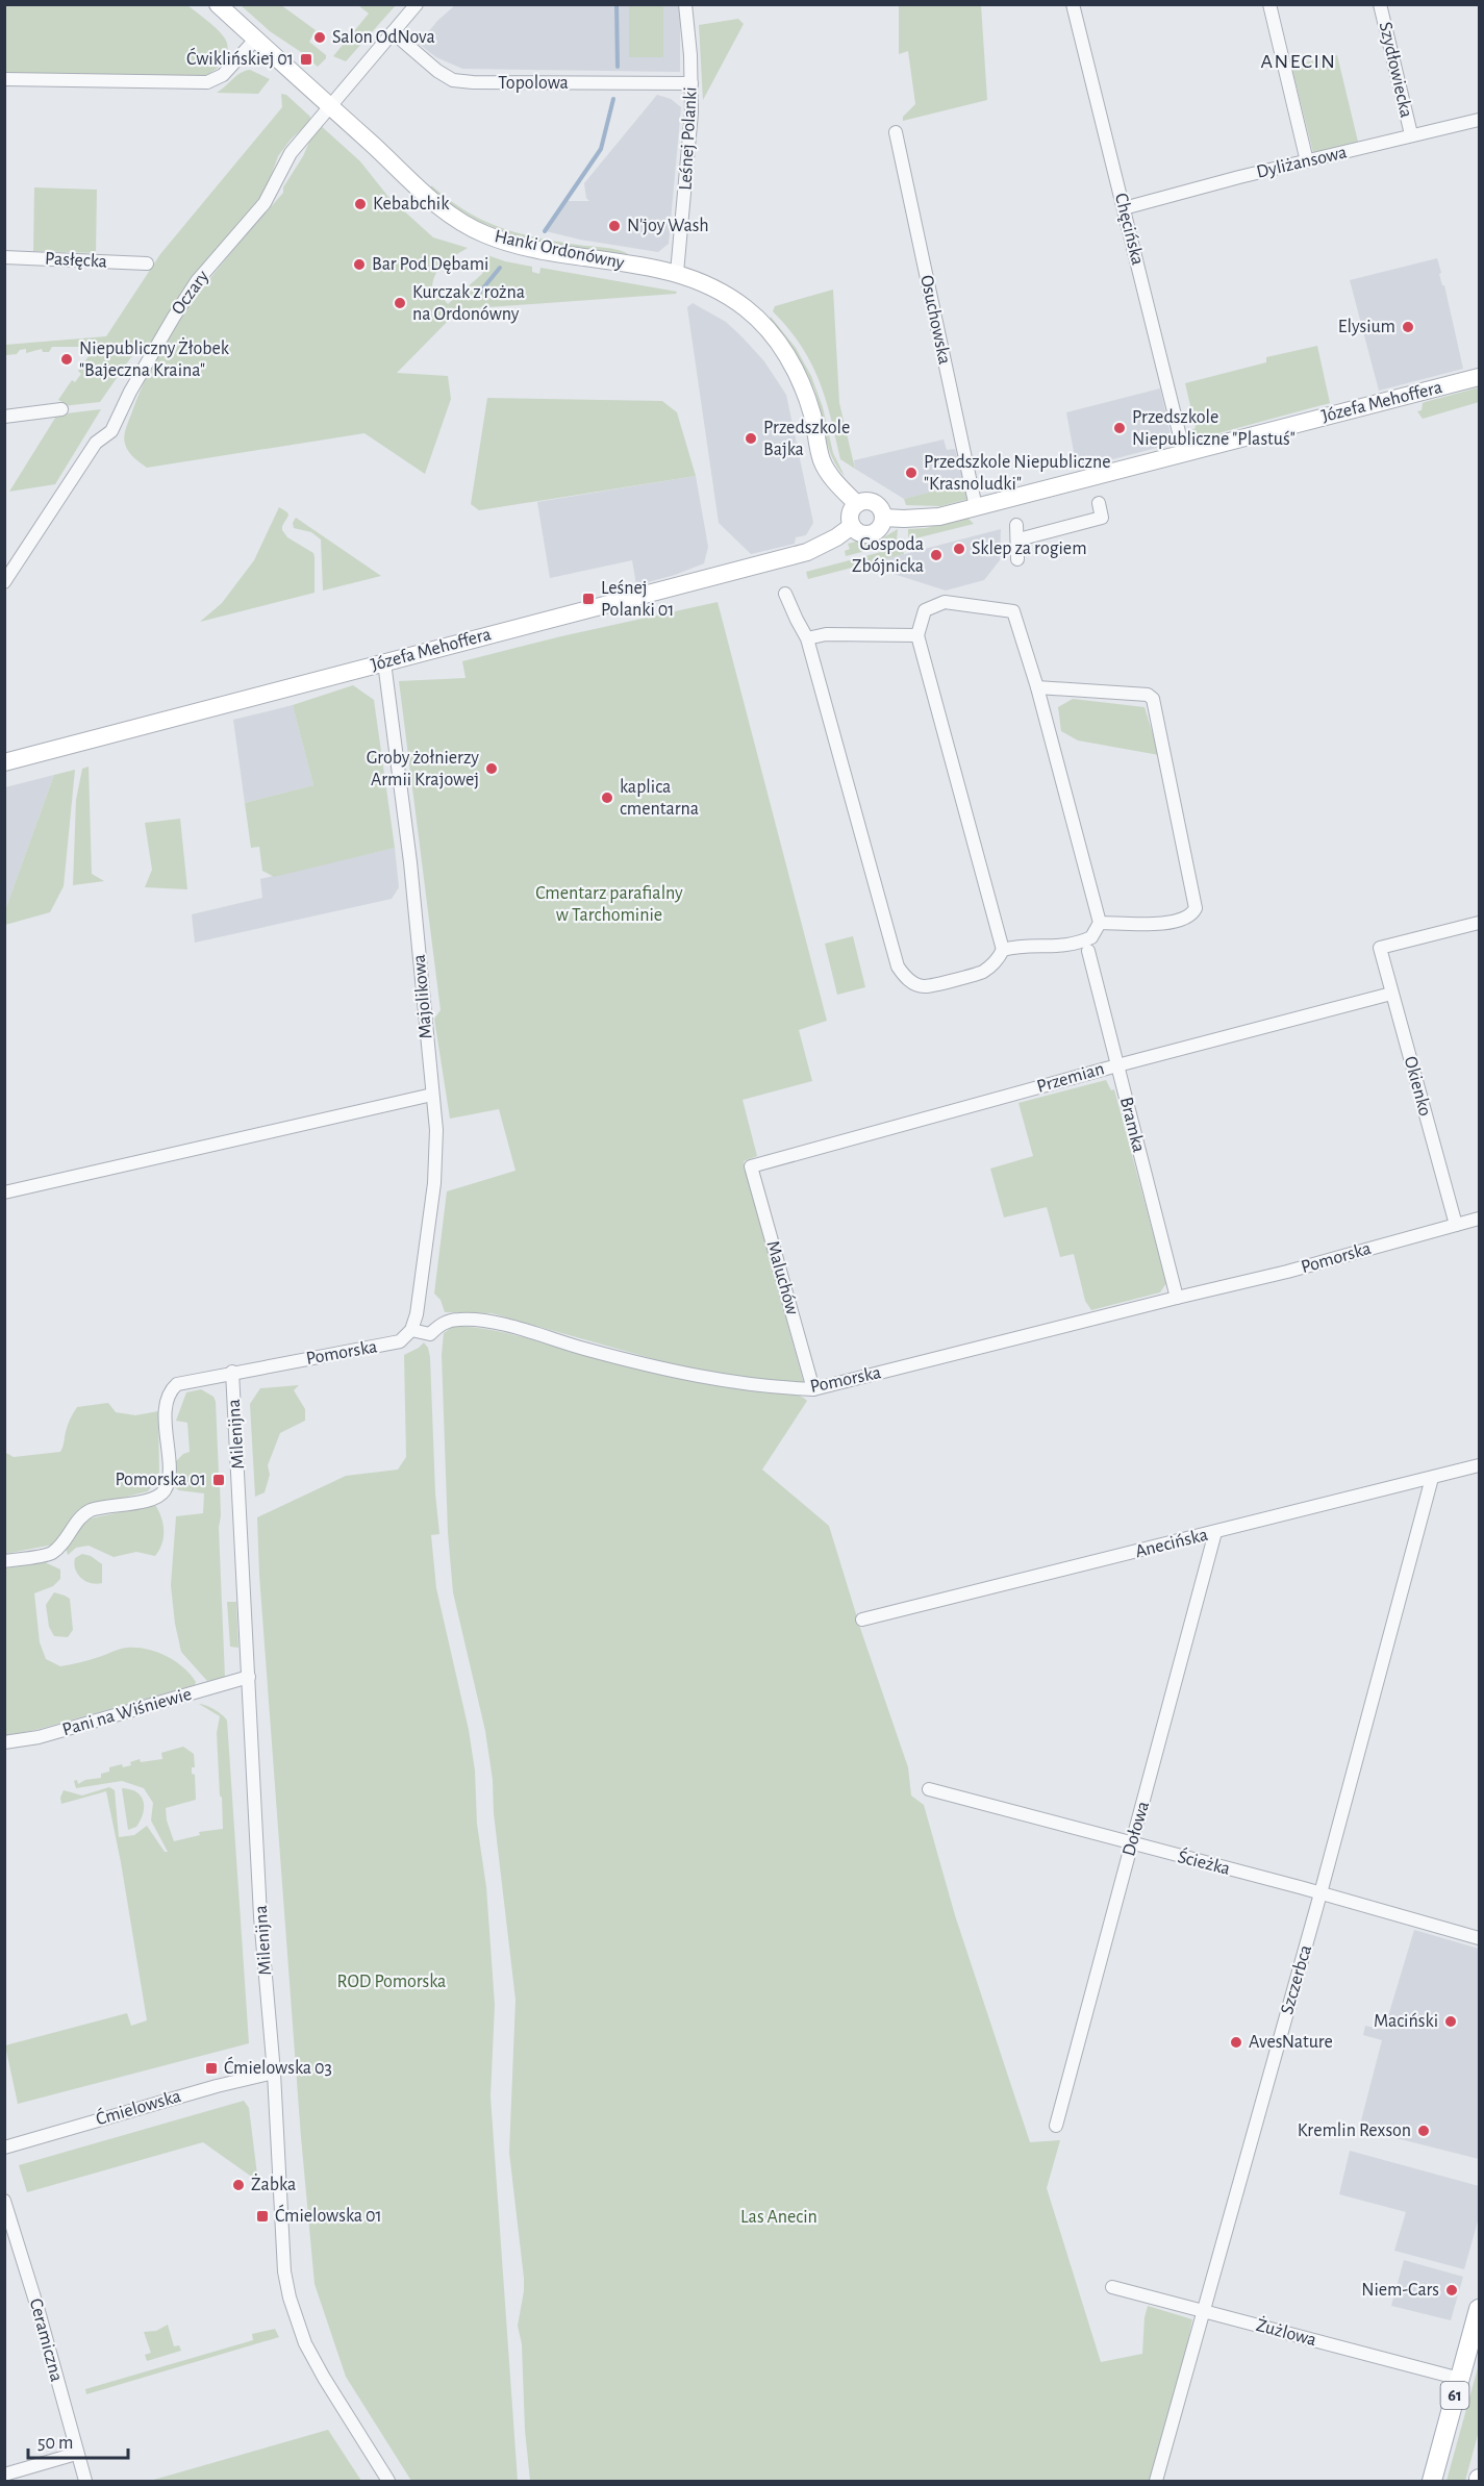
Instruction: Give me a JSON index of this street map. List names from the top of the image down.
{
  "streets": {
    "main road": ["61"],
    "street": [
      "Szydłowiecka",
      "Topolowa",
      "Leśnej Polanki",
      "Dyliżansowa",
      "Chęcińska",
      "Hanki Ordonówny",
      "Pasłęcka",
      "Oczary",
      "Osuchowska",
      "Józefa Mehoffera",
      "Majolikowa",
      "Przemian",
      "Okienko",
      "Bramka",
      "Pomorska",
      "Maluchów",
      "Milenijna",
      "Anecińska",
      "Pani na Wiśniewie",
      "Dołowa",
      "Ścieżka",
      "Szczerbca",
      "Ćmielowska",
      "Żużlowa",
      "Ceramiczna"
    ]
  },
  "crossings": [
    ["Szydłowiecka", "Dyliżansowa"],
    ["Topolowa", "Leśnej Polanki"],
    ["Topolowa", "Oczary"],
    ["Leśnej Polanki", "Hanki Ordonówny"],
    ["Dyliżansowa", "Chęcińska"],
    ["Chęcińska", "Józefa Mehoffera"],
    ["Hanki Ordonówny", "Oczary"],
    ["Hanki Ordonówny", "Józefa Mehoffera"],
    ["Osuchowska", "Józefa Mehoffera"],
    ["Józefa Mehoffera", "Majolikowa"],
    ["Majolikowa", "Pomorska"],
    ["Przemian", "Okienko"],
    ["Przemian", "Bramka"],
    ["Przemian", "Maluchów"],
    ["Okienko", "Pomorska"],
    ["Bramka", "Pomorska"],
    ["Pomorska", "Maluchów"],
    ["Pomorska", "Milenijna"],
    ["Milenijna", "Pani na Wiśniewie"],
    ["Milenijna", "Ćmielowska"],
    ["Anecińska", "Dołowa"],
    ["Anecińska", "Szczerbca"],
    ["Dołowa", "Ścieżka"],
    ["Ścieżka", "Szczerbca"],
    ["Szczerbca", "Żużlowa"],
    ["Żużlowa", "61"]
  ],
  "districts": ["ANECIN"],
  "parks": ["Cmentarz parafialny w Tarchominie", "ROD Pomorska", "Las Anecin"],
  "places": {
    "other": [
      "Salon OdNova",
      "Kebabchik",
      "N'joy Wash",
      "Bar Pod Dębami",
      "Kurczak z rożna na Ordonówny",
      "Elysium",
      "Niepubliczny Żłobek \"Bajeczna Kraina\"",
      "Przedszkole Niepubliczne \"Plastuś\"",
      "Przedszkole Bajka",
      "Przedszkole Niepubliczne \"Krasnoludki\"",
      "Sklep za rogiem",
      "Gospoda Zbójnicka",
      "Groby żołnierzy Armii Krajowej",
      "kaplica cmentarna",
      "Maciński",
      "AvesNature",
      "Kremlin Rexson",
      "Żabka",
      "Niem-Cars"
    ],
    "transit": [
      "Ćwiklińskiej 01",
      "Leśnej Polanki 01",
      "Pomorska 01",
      "Ćmielowska 03",
      "Ćmielowska 01"
    ]
  },
  "scale_bar": "50 m"
}
